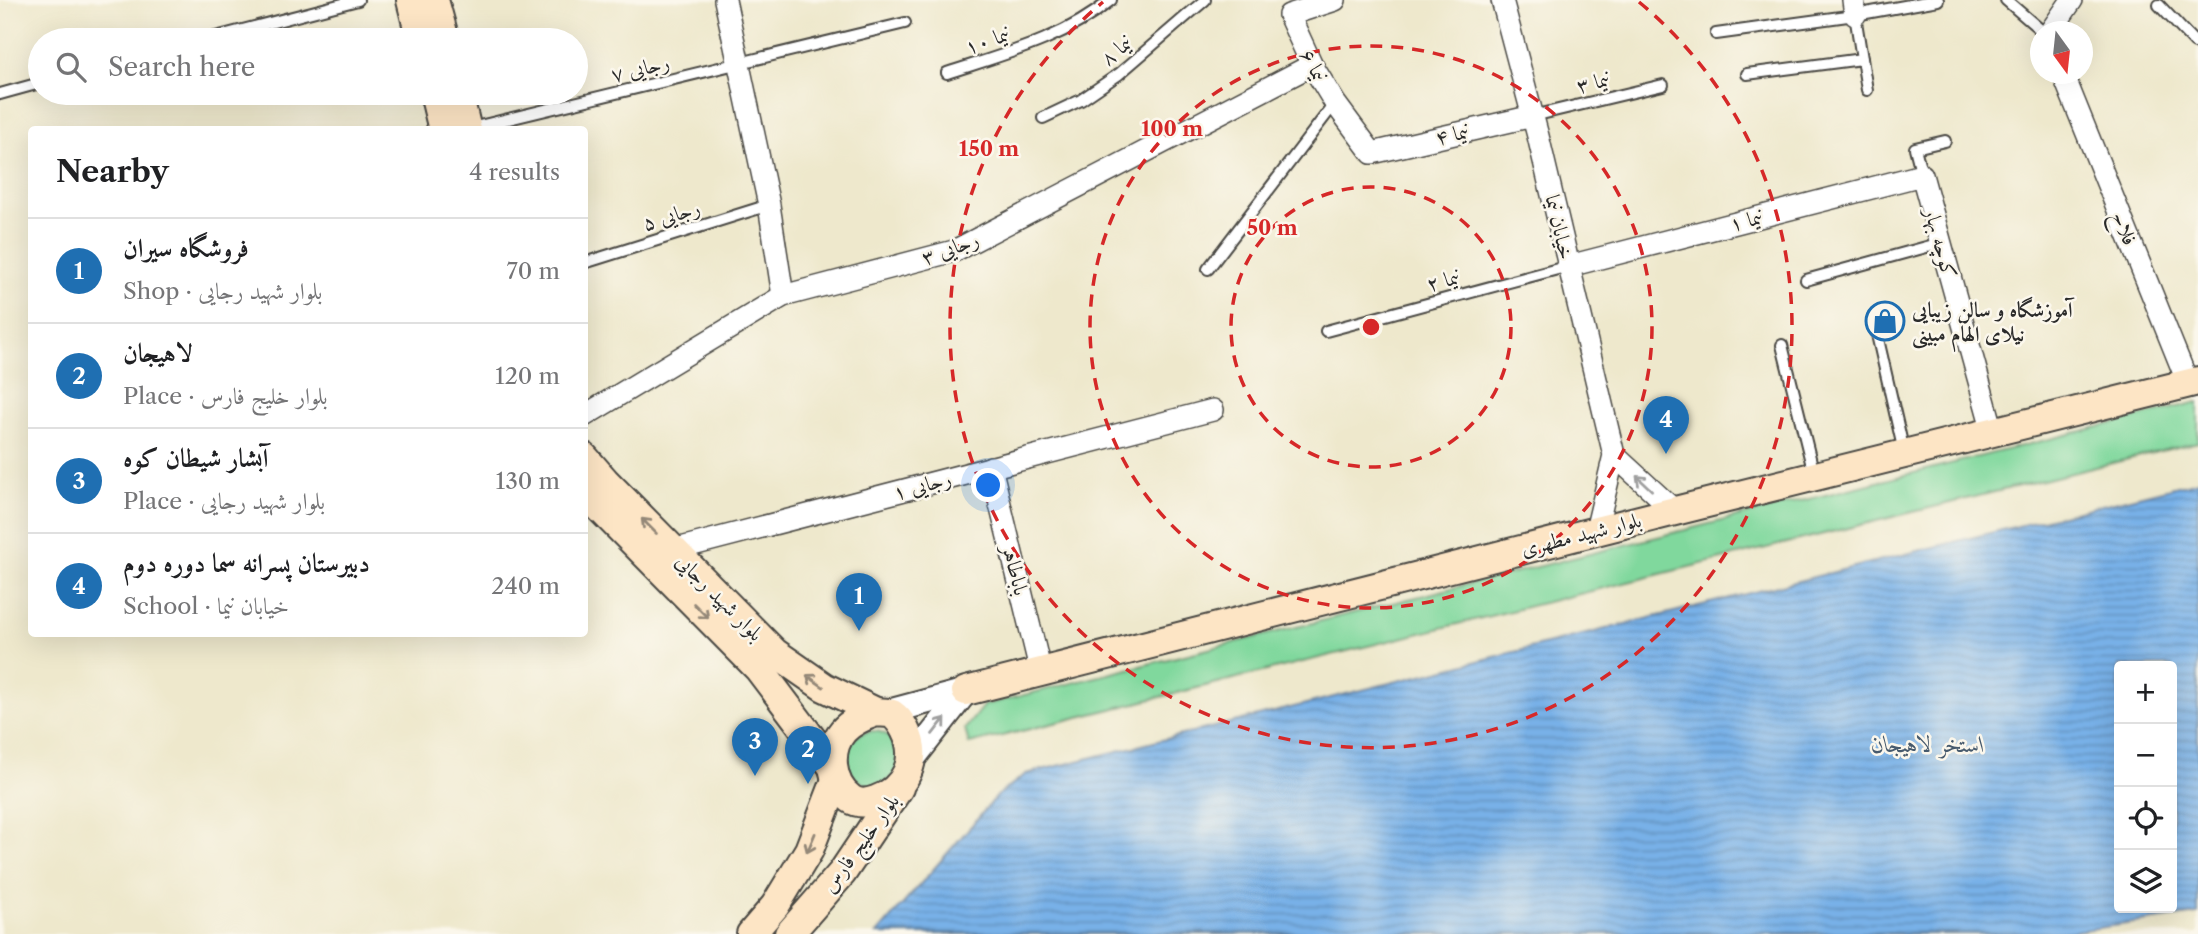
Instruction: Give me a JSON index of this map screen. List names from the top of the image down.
{
  "streets": {
    "main road": ["بلوار شهید مطهری", "بلوار شهید رجایی", "بلوار خلیج فارس"],
    "street": [
      "نیما ۶",
      "نیما ۴",
      "نیما ۱",
      "خیابان نیما",
      "فلاح",
      "کوچه بهار",
      "رجایی ۳",
      "رجایی ۱",
      "باباطاهر"
    ],
    "lane": [
      "نیما ۱۰",
      "نیما ۸",
      "رجایی ۷",
      "نیما ۳",
      "رجایی ۵",
      "نیما ۲"
    ]
  },
  "crossings": [
    ["نیما ۶", "نیما ۴"],
    ["نیما ۶", "رجایی ۳"],
    ["نیما ۳", "نیما ۴"],
    ["نیما ۳", "خیابان نیما"],
    ["نیما ۴", "خیابان نیما"],
    ["نیما ۱", "خیابان نیما"],
    ["نیما ۱", "کوچه بهار"],
    ["نیما ۱", "نیما ۲"],
    ["خیابان نیما", "نیما ۲"],
    ["خیابان نیما", "بلوار شهید مطهری"],
    ["فلاح", "بلوار شهید مطهری"],
    ["کوچه بهار", "بلوار شهید مطهری"],
    ["رجایی ۱", "باباطاهر"],
    ["رجایی ۱", "بلوار شهید رجایی"],
    ["بلوار شهید مطهری", "باباطاهر"],
    ["بلوار شهید رجایی", "بلوار خلیج فارس"]
  ],
  "water": ["استخر لاهیجان"],
  "places": {
    "shop": ["آموزشگاه و سالن زیبایی نیلای الهام مبینی"]
  },
  "north": "bottom",
  "page": {
    "search": "Search here",
    "heading": ["Nearby", "4 results"],
    "list": [
      {
        "mark": "1",
        "name": "فروشگاه سیران",
        "note": "Shop · بلوار شهید رجایی",
        "value": "70 m"
      },
      {
        "mark": "2",
        "name": "لاهيجان",
        "note": "Place · بلوار خلیج فارس",
        "value": "120 m"
      },
      {
        "mark": "3",
        "name": "آبشار شیطان کوه",
        "note": "Place · بلوار شهید رجایی",
        "value": "130 m"
      },
      {
        "mark": "4",
        "name": "دبیرستان پسرانه سما دوره دوم",
        "note": "School · خیابان نیما",
        "value": "240 m"
      }
    ],
    "pins": [
      "4",
      "1",
      "3",
      "2"
    ],
    "map_buttons": ["+", "−"]
  },
  "rings": ["100 m", "150 m", "50 m"]
}
